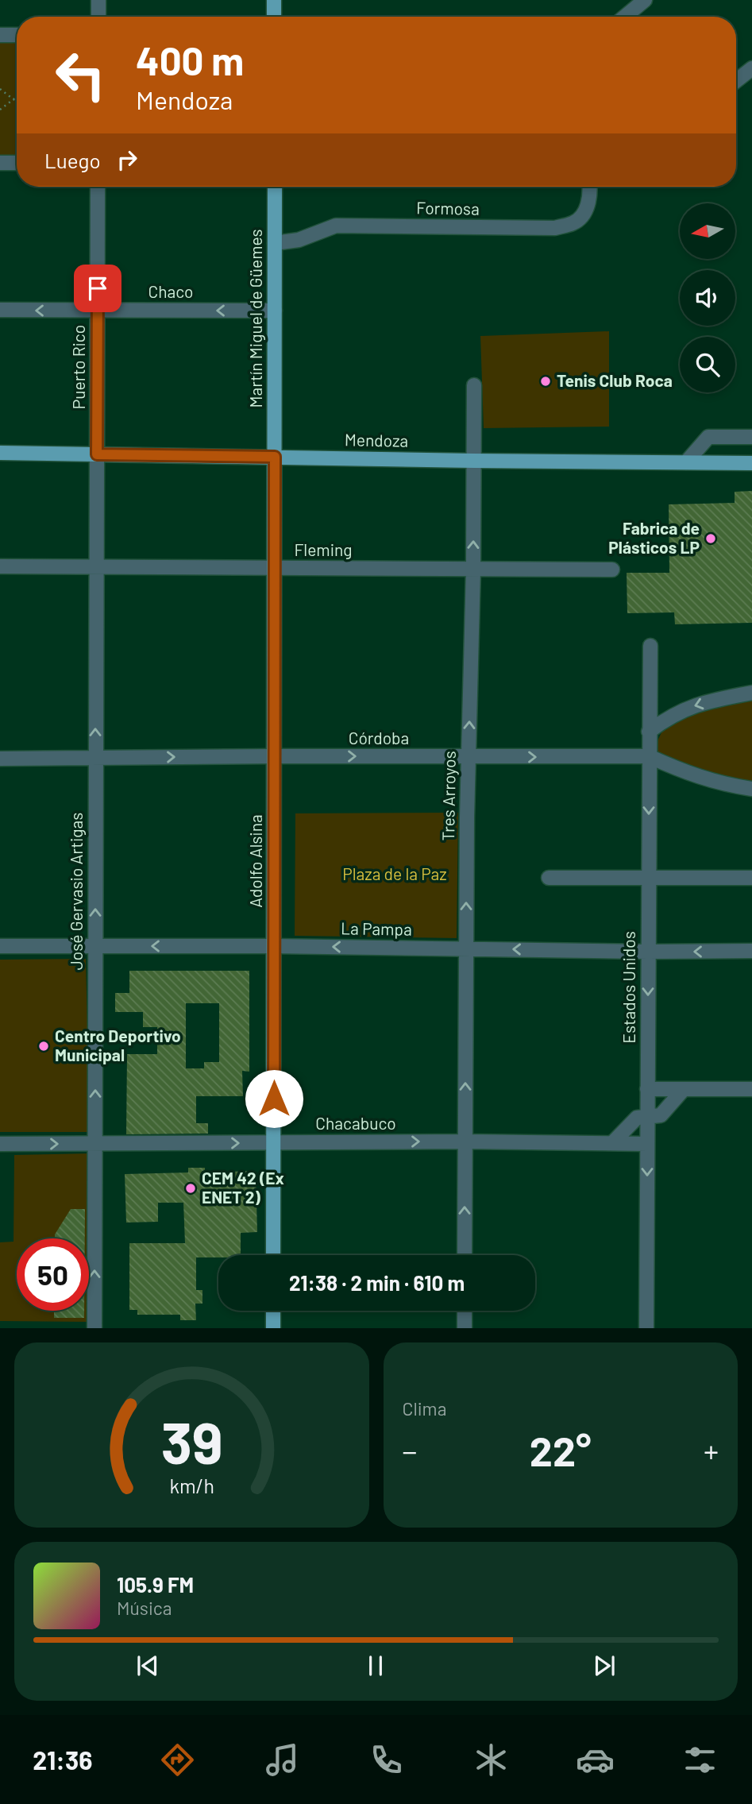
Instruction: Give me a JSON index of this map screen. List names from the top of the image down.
{
  "streets": {
    "main road": ["Martín Miguel de Güemes", "Mendoza", "Adolfo Alsina"],
    "street": [
      "Formosa",
      "Chaco",
      "Puerto Rico",
      "Fleming",
      "Córdoba",
      "Tres Arroyos",
      "José Gervasio Artigas",
      "La Pampa",
      "Estados Unidos",
      "Chacabuco"
    ]
  },
  "crossings": [
    ["Formosa", "Martín Miguel de Güemes"],
    ["Chaco", "Martín Miguel de Güemes"],
    ["Chaco", "Puerto Rico"],
    ["Martín Miguel de Güemes", "Mendoza"],
    ["Martín Miguel de Güemes", "Adolfo Alsina"],
    ["Puerto Rico", "Mendoza"],
    ["Puerto Rico", "José Gervasio Artigas"],
    ["Mendoza", "Tres Arroyos"],
    ["Mendoza", "Adolfo Alsina"],
    ["Mendoza", "José Gervasio Artigas"],
    ["Fleming", "Tres Arroyos"],
    ["Fleming", "Adolfo Alsina"],
    ["Fleming", "José Gervasio Artigas"],
    ["Córdoba", "Tres Arroyos"],
    ["Córdoba", "Adolfo Alsina"],
    ["Córdoba", "José Gervasio Artigas"],
    ["Córdoba", "Estados Unidos"],
    ["Tres Arroyos", "La Pampa"],
    ["Tres Arroyos", "Chacabuco"],
    ["Adolfo Alsina", "La Pampa"],
    ["Adolfo Alsina", "Chacabuco"],
    ["José Gervasio Artigas", "La Pampa"],
    ["José Gervasio Artigas", "Chacabuco"],
    ["La Pampa", "Estados Unidos"],
    ["Estados Unidos", "Chacabuco"]
  ],
  "one_way": [
    "Chaco",
    "Córdoba",
    "Tres Arroyos",
    "José Gervasio Artigas",
    "Estados Unidos",
    "Chacabuco"
  ],
  "parks": ["Plaza de la Paz"],
  "places": [
    "Tenis Club Roca",
    "Fabrica de Plásticos LP",
    "Centro Deportivo Municipal",
    "CEM 42 (Ex ENET 2)"
  ],
  "north": "left",
  "page": {
    "turn": ["400 m", "Mendoza"],
    "then": "Luego",
    "limit": "50",
    "trip": "21:38 · 2 min · 610 m",
    "tile": "Clima",
    "heat": ["−", "22°", "+"],
    "song": ["105.9 FM", "Música"],
    "tabs": "21:36",
    "gauge": ["39", "km/h"]
  }
}
